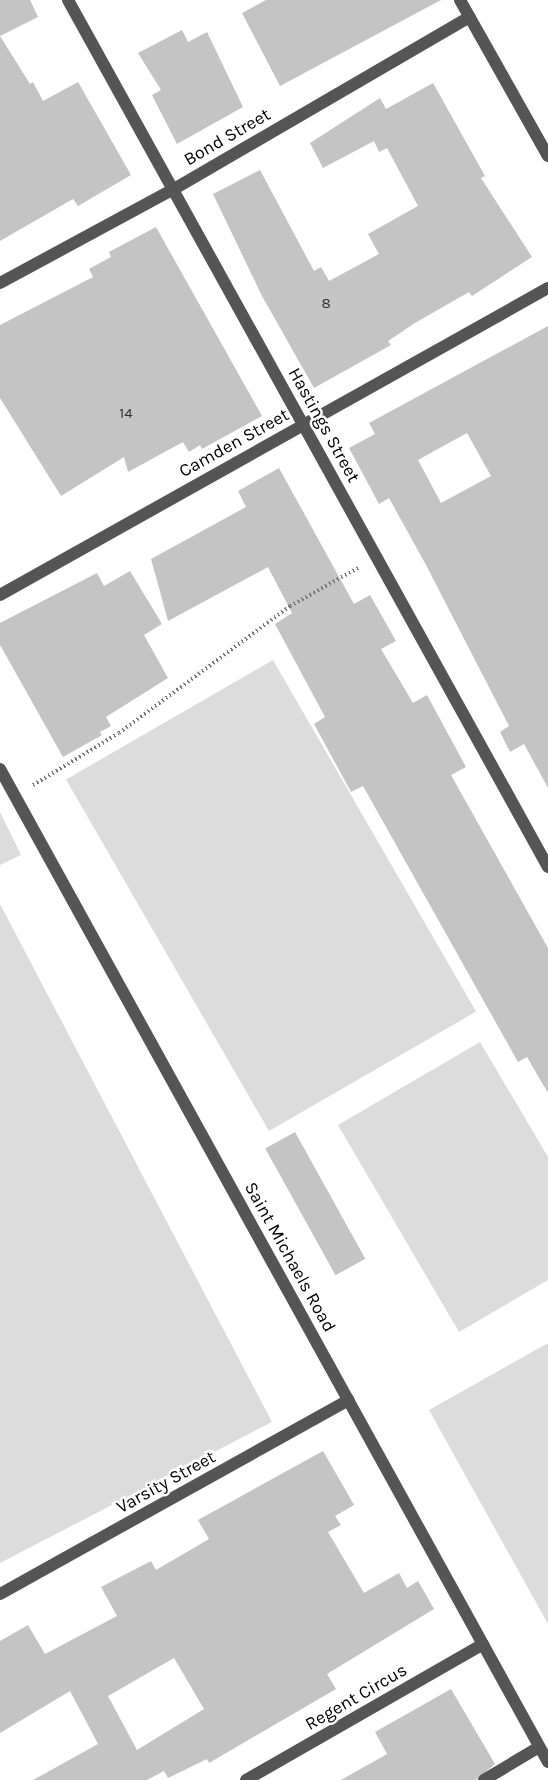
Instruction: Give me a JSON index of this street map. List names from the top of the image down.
{
  "streets": {
    "street": [
      "Bond Street",
      "Hastings Street",
      "Camden Street",
      "Saint Michaels Road",
      "Varsity Street",
      "Regent Circus"
    ]
  },
  "crossings": [
    ["Bond Street", "Hastings Street"],
    ["Hastings Street", "Camden Street"],
    ["Saint Michaels Road", "Varsity Street"],
    ["Saint Michaels Road", "Regent Circus"]
  ],
  "house_numbers": ["8", "14"]
}
